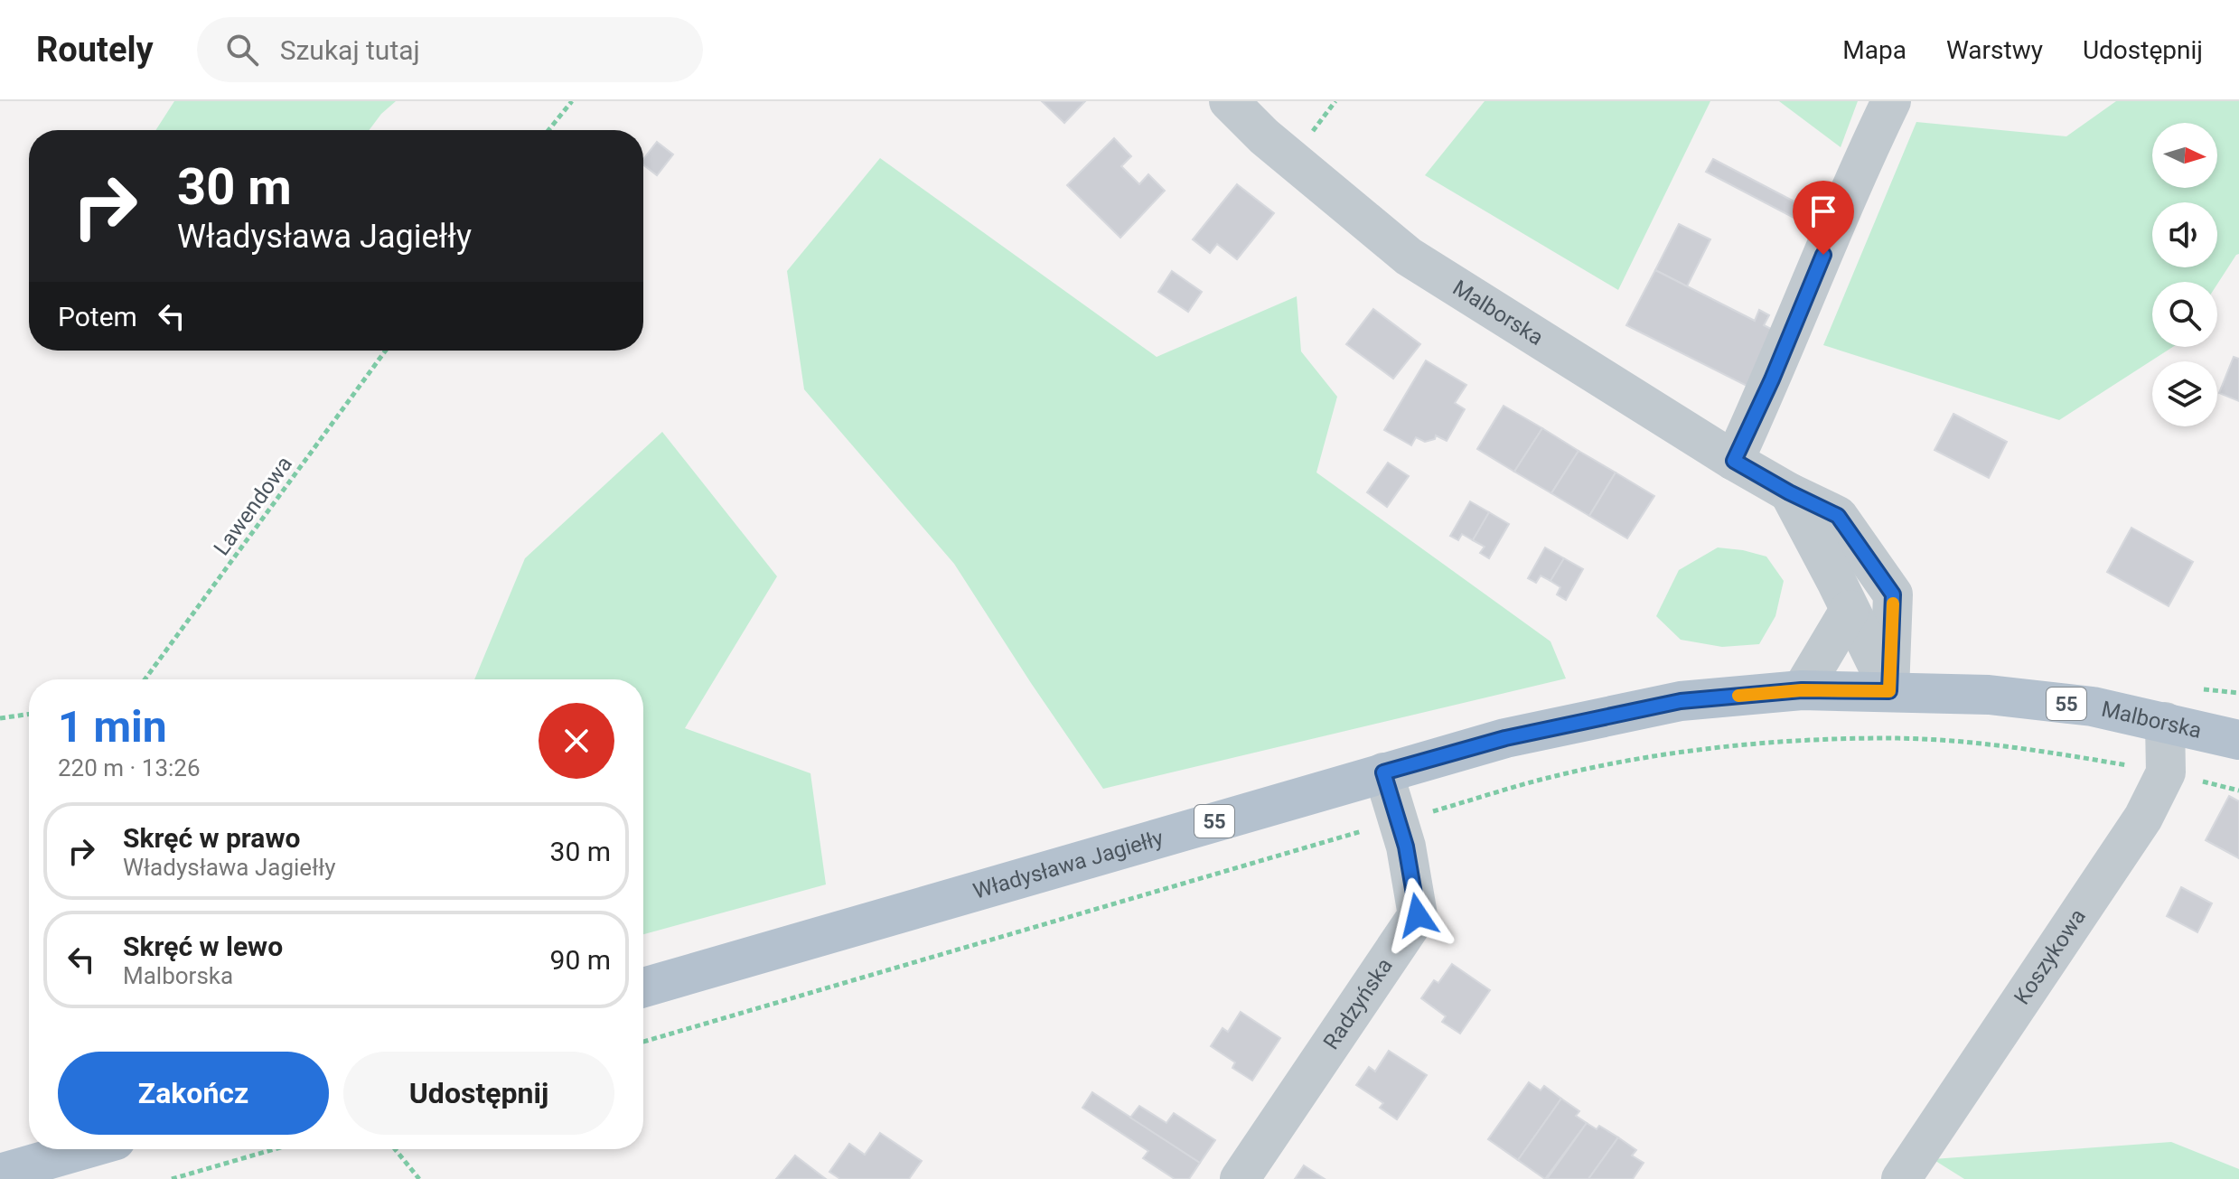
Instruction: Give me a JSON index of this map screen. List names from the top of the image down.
{
  "streets": {
    "main road": ["Malborska", "55", "Władysława Jagiełły"],
    "street": ["Koszykowa", "Radzyńska"],
    "path": ["Lawendowa"]
  },
  "crossings": [
    ["Malborska", "Władysława Jagiełły"],
    ["Malborska", "Koszykowa"],
    ["Władysława Jagiełły", "Radzyńska"]
  ],
  "north": "right",
  "page": {
    "header": "Routely",
    "search": "Szukaj tutaj",
    "nav": ["Mapa", "Warstwy", "Udostępnij"],
    "turn": ["30 m", "Władysława Jagiełły"],
    "then": "Potem",
    "heading": ["1 min", "220 m · 13:26"],
    "list": [
      {
        "name": "Skręć w prawo",
        "note": "Władysława Jagiełły",
        "value": "30 m"
      },
      {
        "name": "Skręć w lewo",
        "note": "Malborska",
        "value": "90 m"
      }
    ],
    "buttons": ["Zakończ", "Udostępnij"]
  }
}
